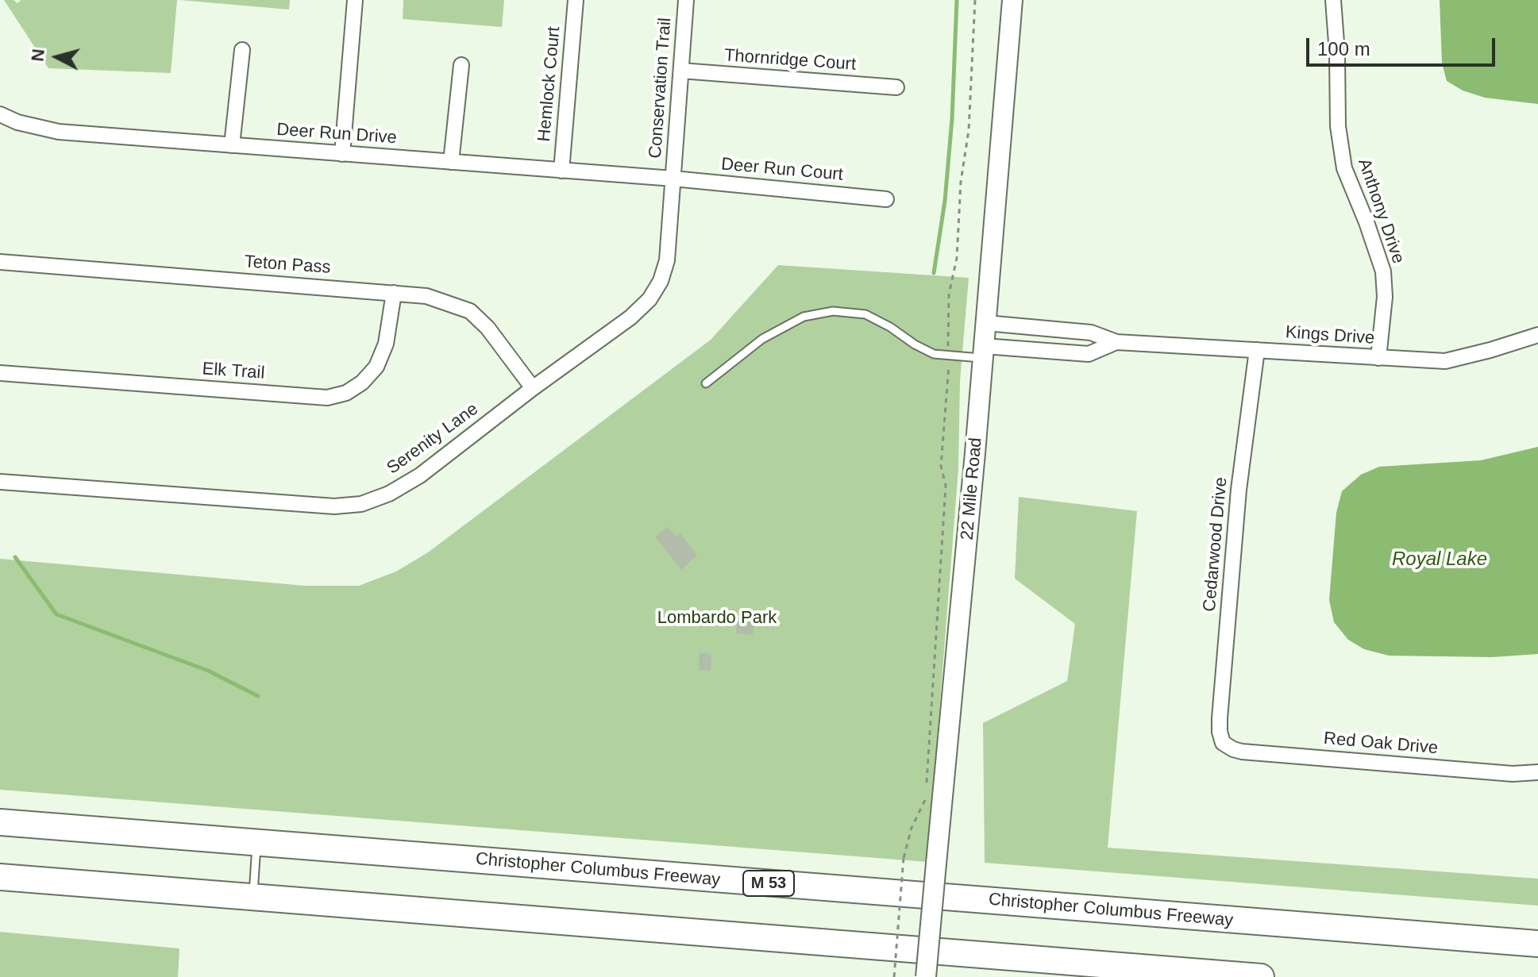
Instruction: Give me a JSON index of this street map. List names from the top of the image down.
{
  "streets": {
    "highway": ["Christopher Columbus Freeway", "M 53"],
    "street": [
      "Thornridge Court",
      "Hemlock Court",
      "Conservation Trail",
      "Deer Run Drive",
      "Deer Run Court",
      "Anthony Drive",
      "Teton Pass",
      "Kings Drive",
      "Elk Trail",
      "Serenity Lane",
      "22 Mile Road",
      "Cedarwood Drive",
      "Red Oak Drive"
    ]
  },
  "crossings": [
    ["Thornridge Court", "Conservation Trail"],
    ["Hemlock Court", "Deer Run Drive"],
    ["Conservation Trail", "Deer Run Drive"],
    ["Conservation Trail", "Deer Run Court"],
    ["Conservation Trail", "Serenity Lane"],
    ["Deer Run Drive", "Deer Run Court"],
    ["Deer Run Drive", "Serenity Lane"],
    ["Deer Run Court", "Serenity Lane"],
    ["Anthony Drive", "Kings Drive"],
    ["Teton Pass", "Elk Trail"],
    ["Teton Pass", "Serenity Lane"],
    ["Kings Drive", "22 Mile Road"],
    ["Kings Drive", "Cedarwood Drive"],
    ["Cedarwood Drive", "Red Oak Drive"]
  ],
  "water": ["Royal Lake"],
  "parks": ["Lombardo Park"],
  "scale_bar": "100 m",
  "north": "left"
}
